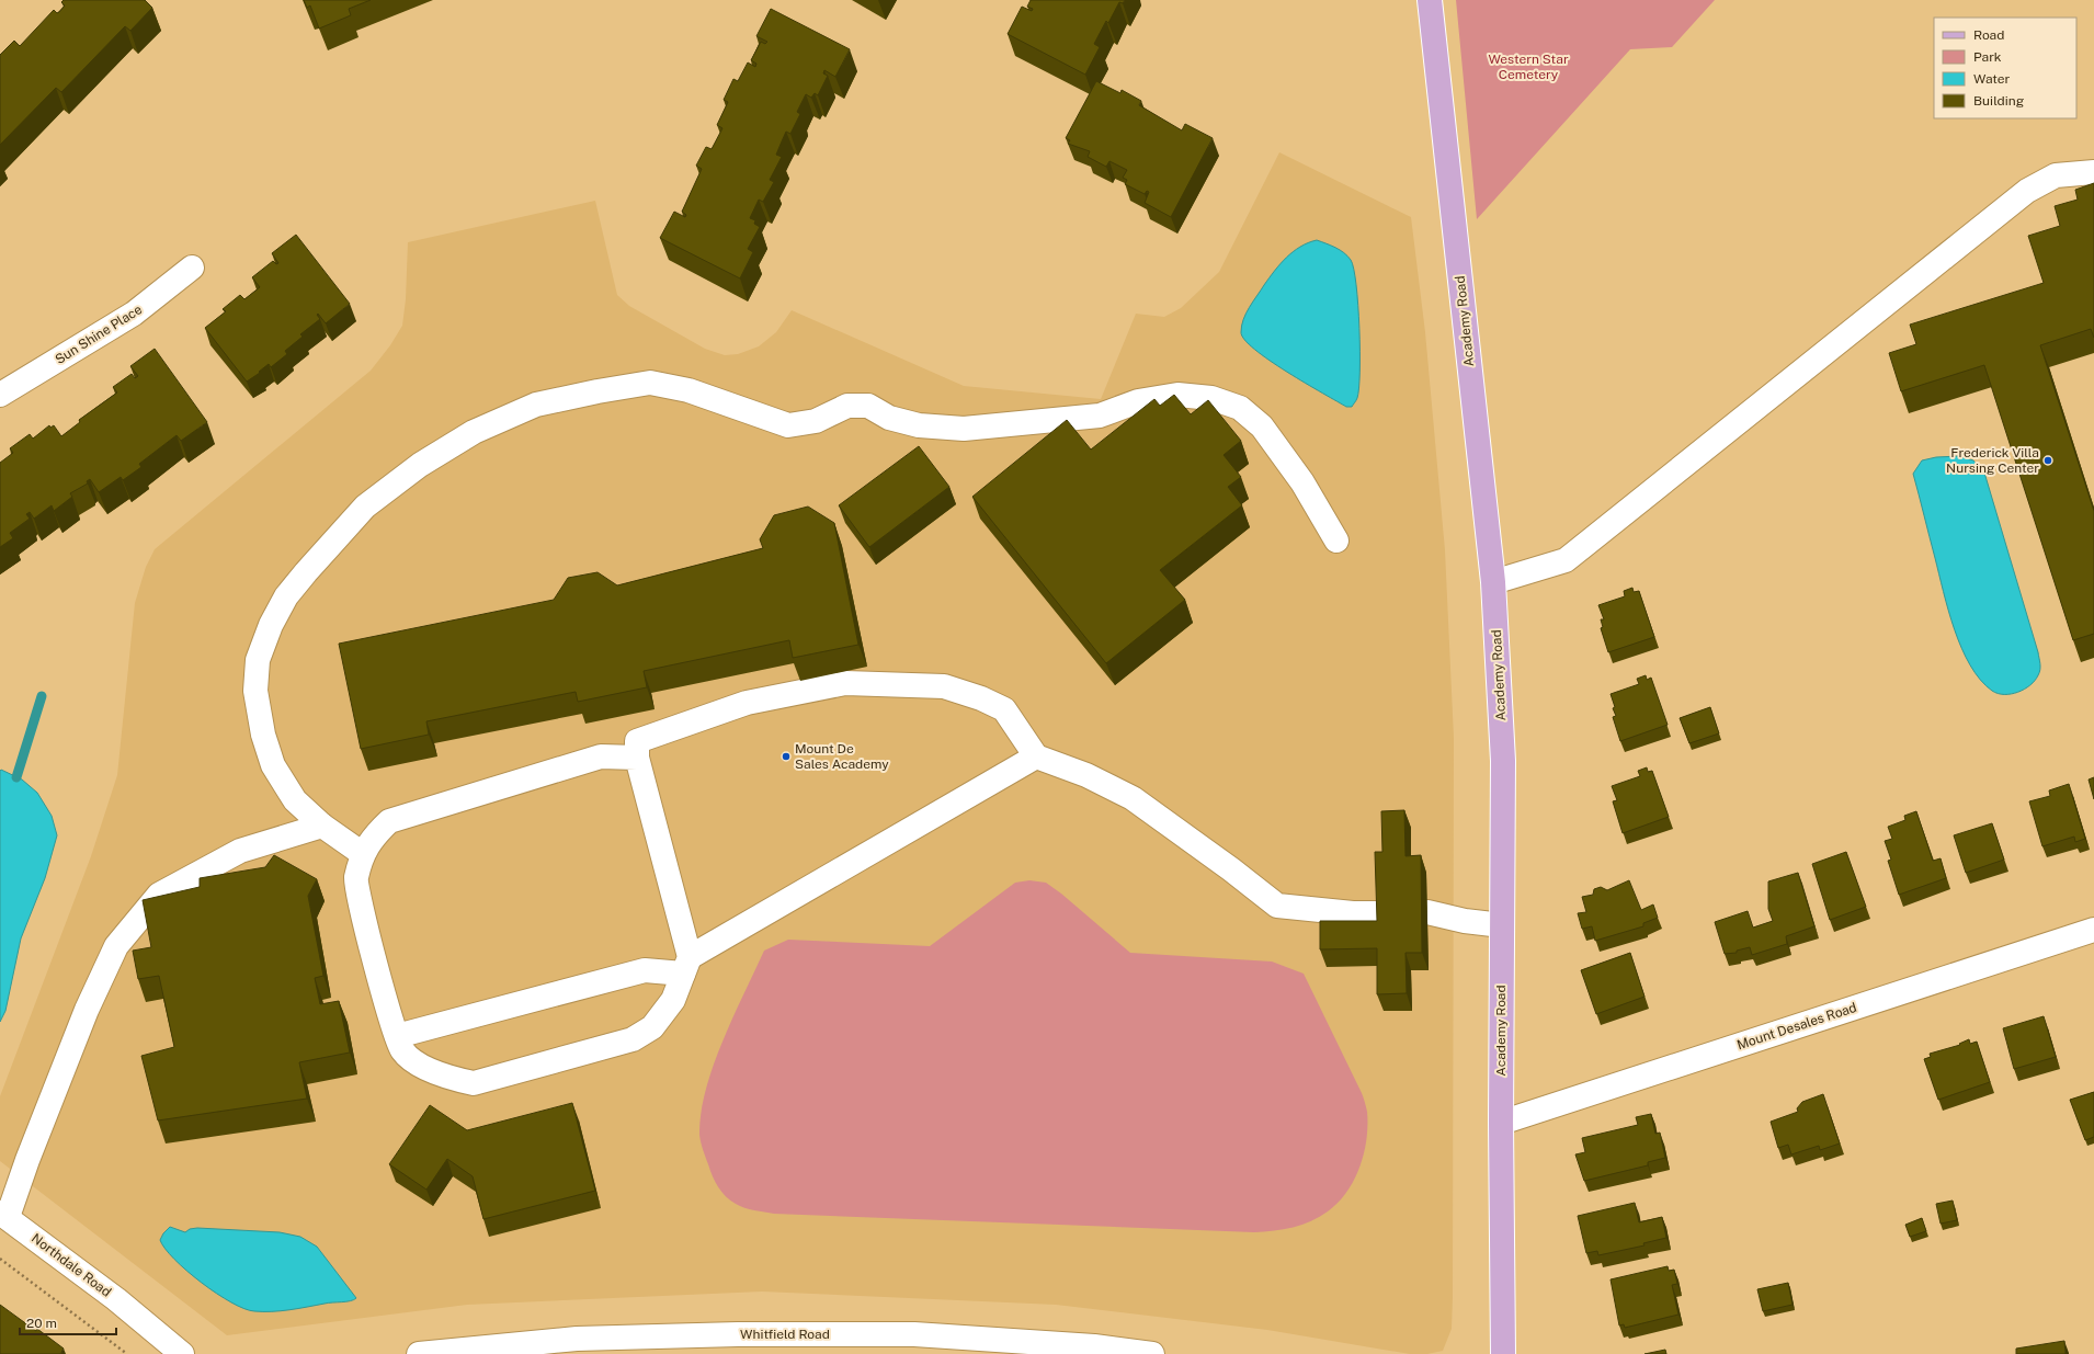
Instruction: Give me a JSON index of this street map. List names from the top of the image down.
{
  "streets": {
    "main road": ["Academy Road"],
    "street": [
      "Sun Shine Place",
      "Mount Desales Road",
      "Northdale Road",
      "Whitfield Road"
    ]
  },
  "crossings": [
    ["Academy Road", "Mount Desales Road"]
  ],
  "parks": ["Western Star Cemetery"],
  "places": ["Frederick Villa Nursing Center", "Mount De Sales Academy"],
  "legend": [
    "Road",
    "Park",
    "Water",
    "Building"
  ],
  "scale_bar": "20 m"
}
